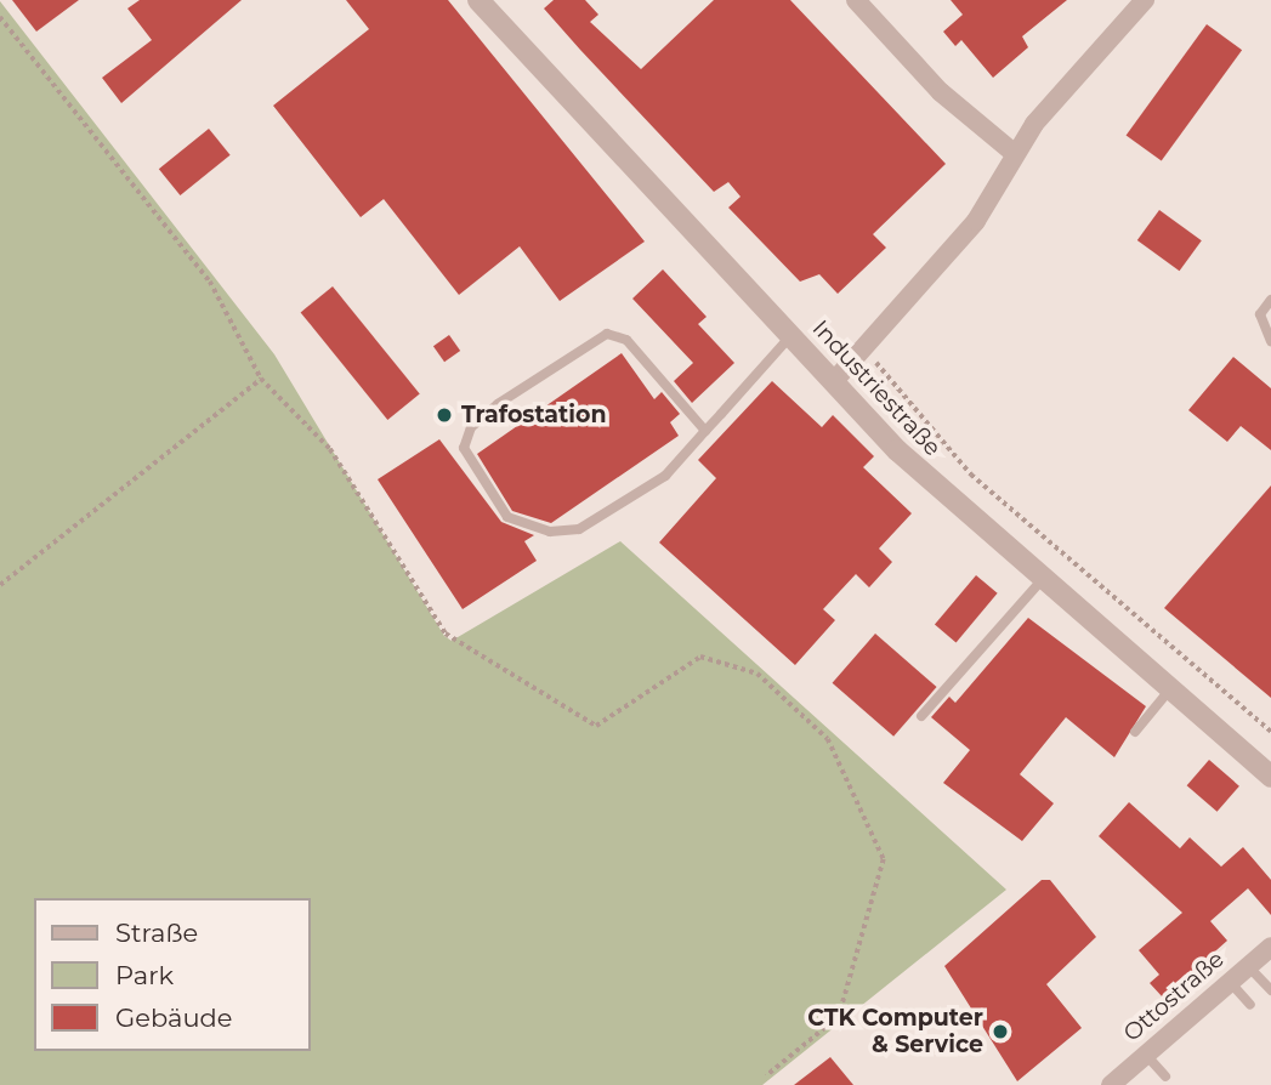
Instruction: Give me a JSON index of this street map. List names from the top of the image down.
{
  "streets": {
    "street": ["Industriestraße", "Ottostraße"]
  },
  "places": ["Trafostation", "CTK Computer & Service"],
  "legend": ["Straße", "Park", "Gebäude"]
}
